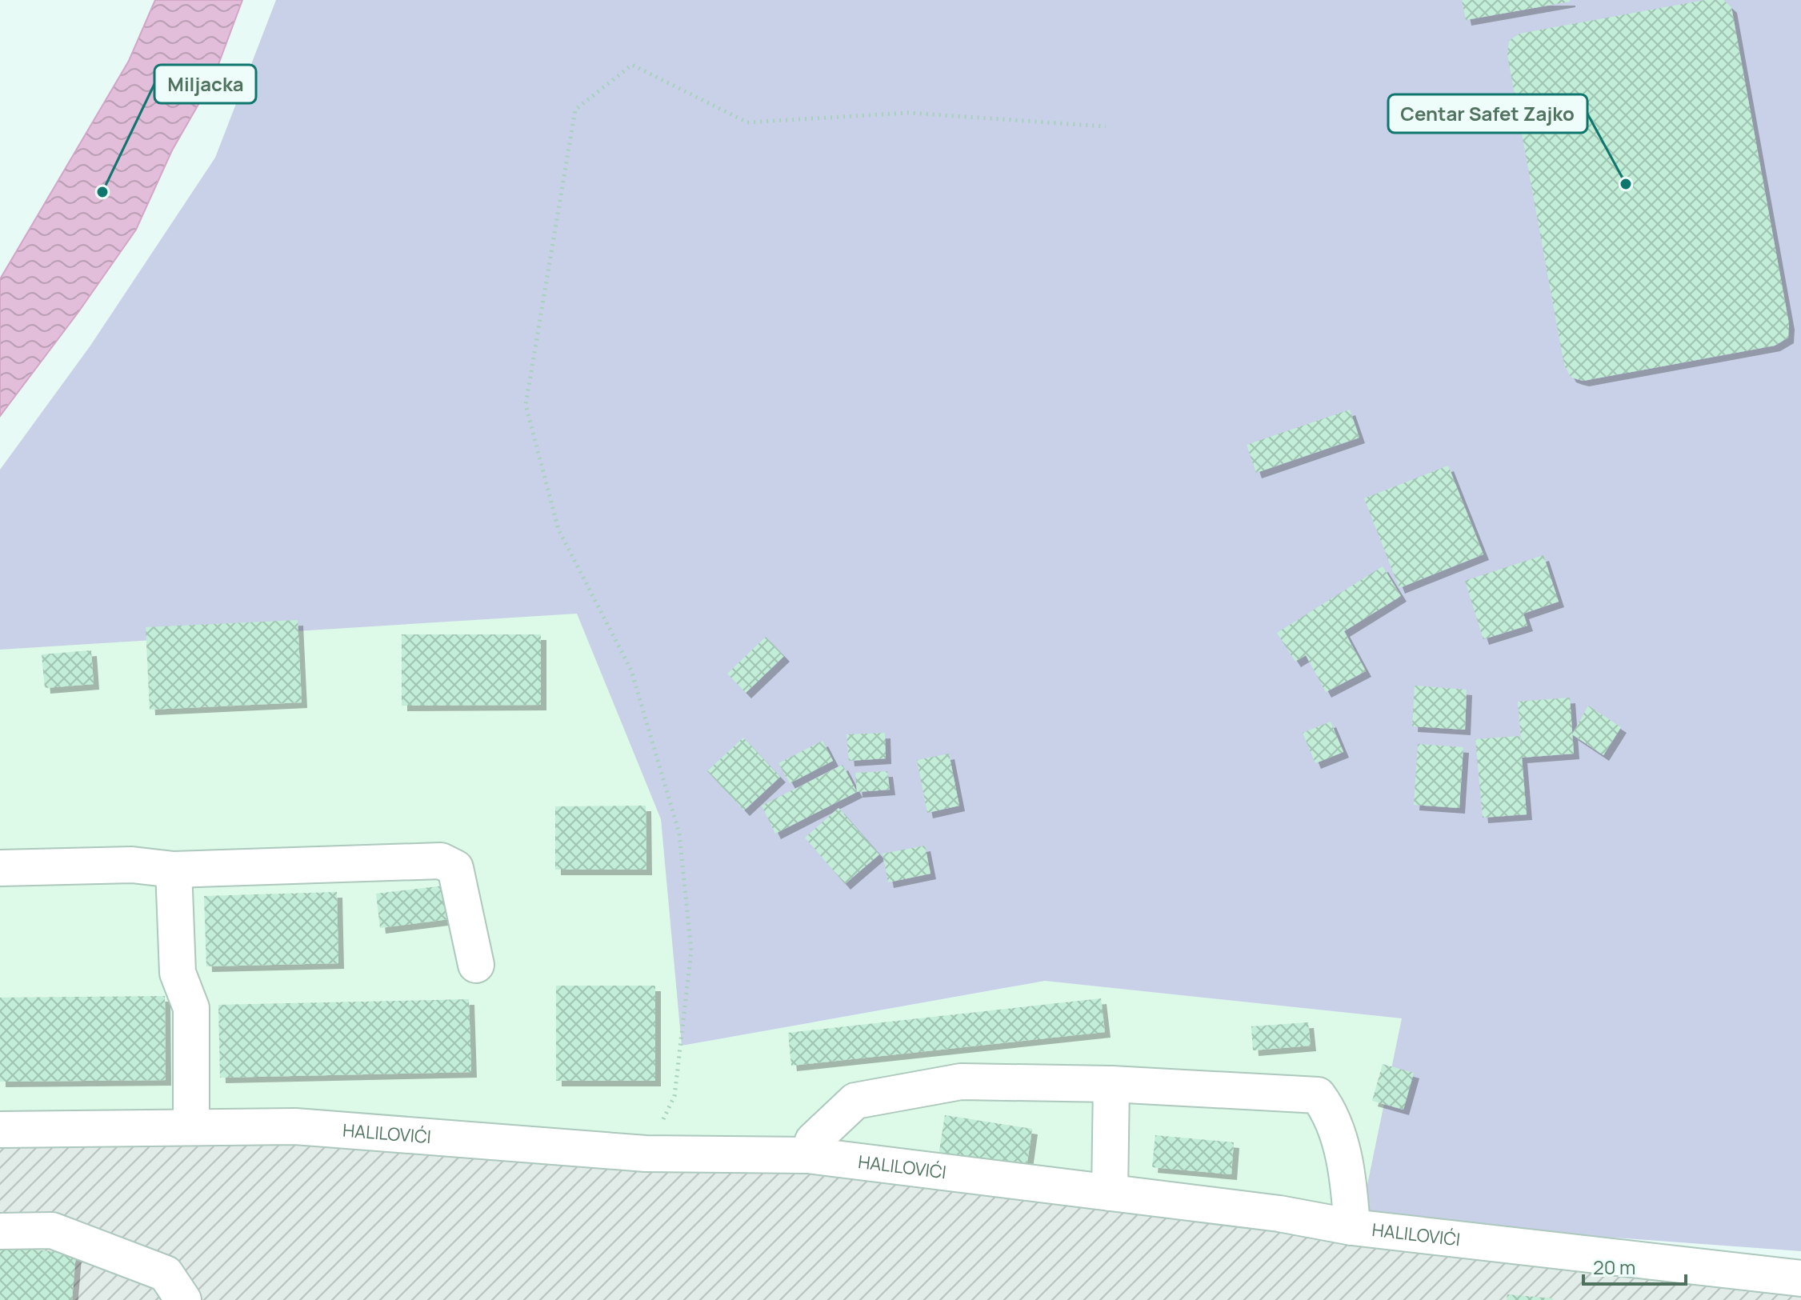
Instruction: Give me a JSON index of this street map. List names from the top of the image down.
{
  "streets": {
    "street": ["HALILOVIĆI"]
  },
  "places": ["Centar Safet Zajko", "Miljacka"],
  "scale_bar": "20 m"
}
